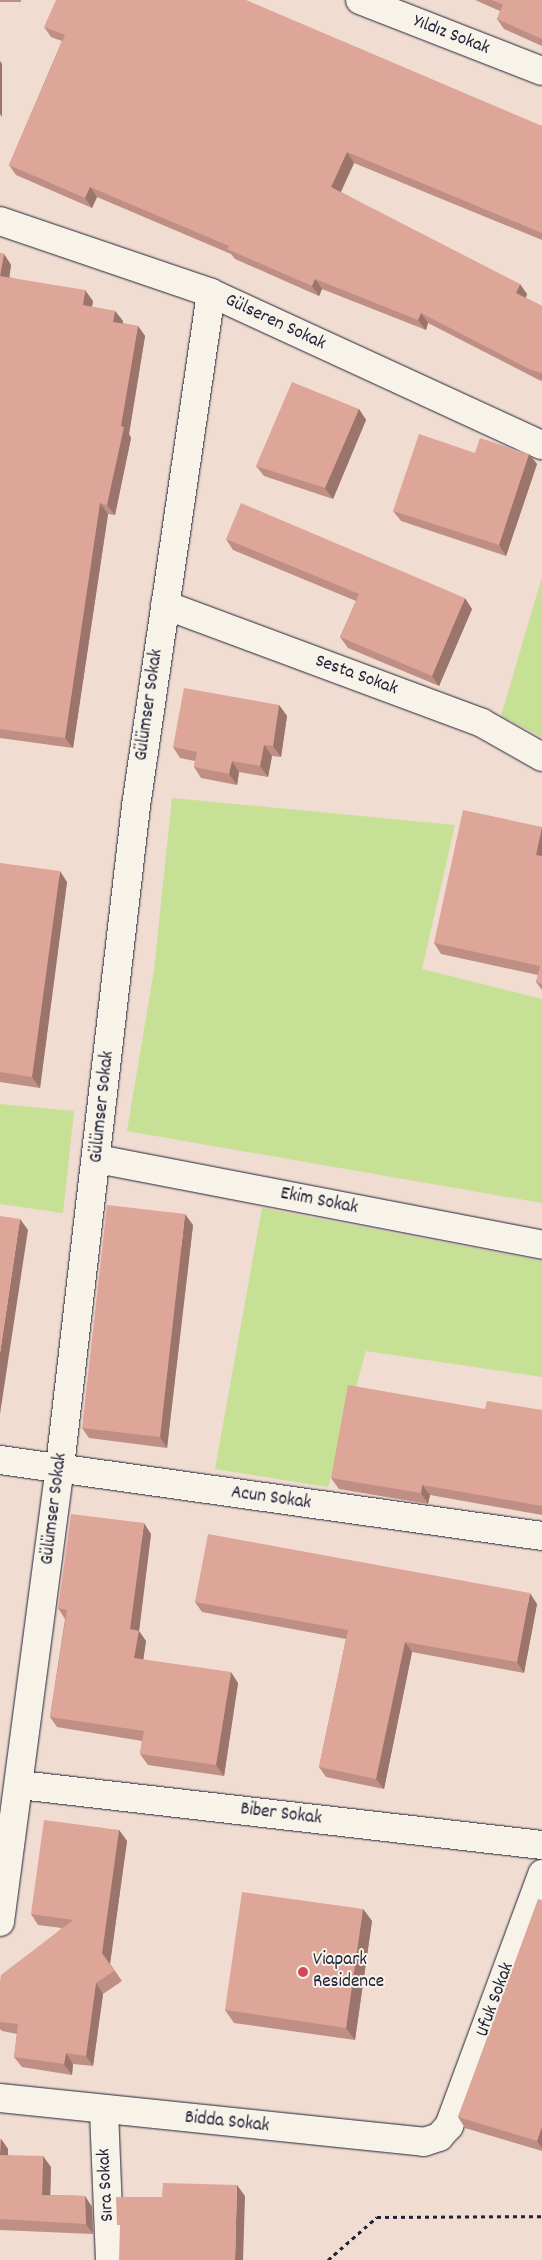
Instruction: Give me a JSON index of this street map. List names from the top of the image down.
{
  "streets": {
    "street": [
      "Yıldız Sokak",
      "Gülseren Sokak",
      "Sesta Sokak",
      "Gülümser Sokak",
      "Ekim Sokak",
      "Acun Sokak",
      "Biber Sokak",
      "Ufuk Sokak",
      "Bidda Sokak",
      "Sıra Sokak"
    ]
  },
  "crossings": [
    ["Gülseren Sokak", "Gülümser Sokak"],
    ["Sesta Sokak", "Gülümser Sokak"],
    ["Gülümser Sokak", "Ekim Sokak"],
    ["Gülümser Sokak", "Acun Sokak"],
    ["Gülümser Sokak", "Biber Sokak"],
    ["Ufuk Sokak", "Bidda Sokak"],
    ["Bidda Sokak", "Sıra Sokak"]
  ],
  "places": ["Viapark Residence"]
}
